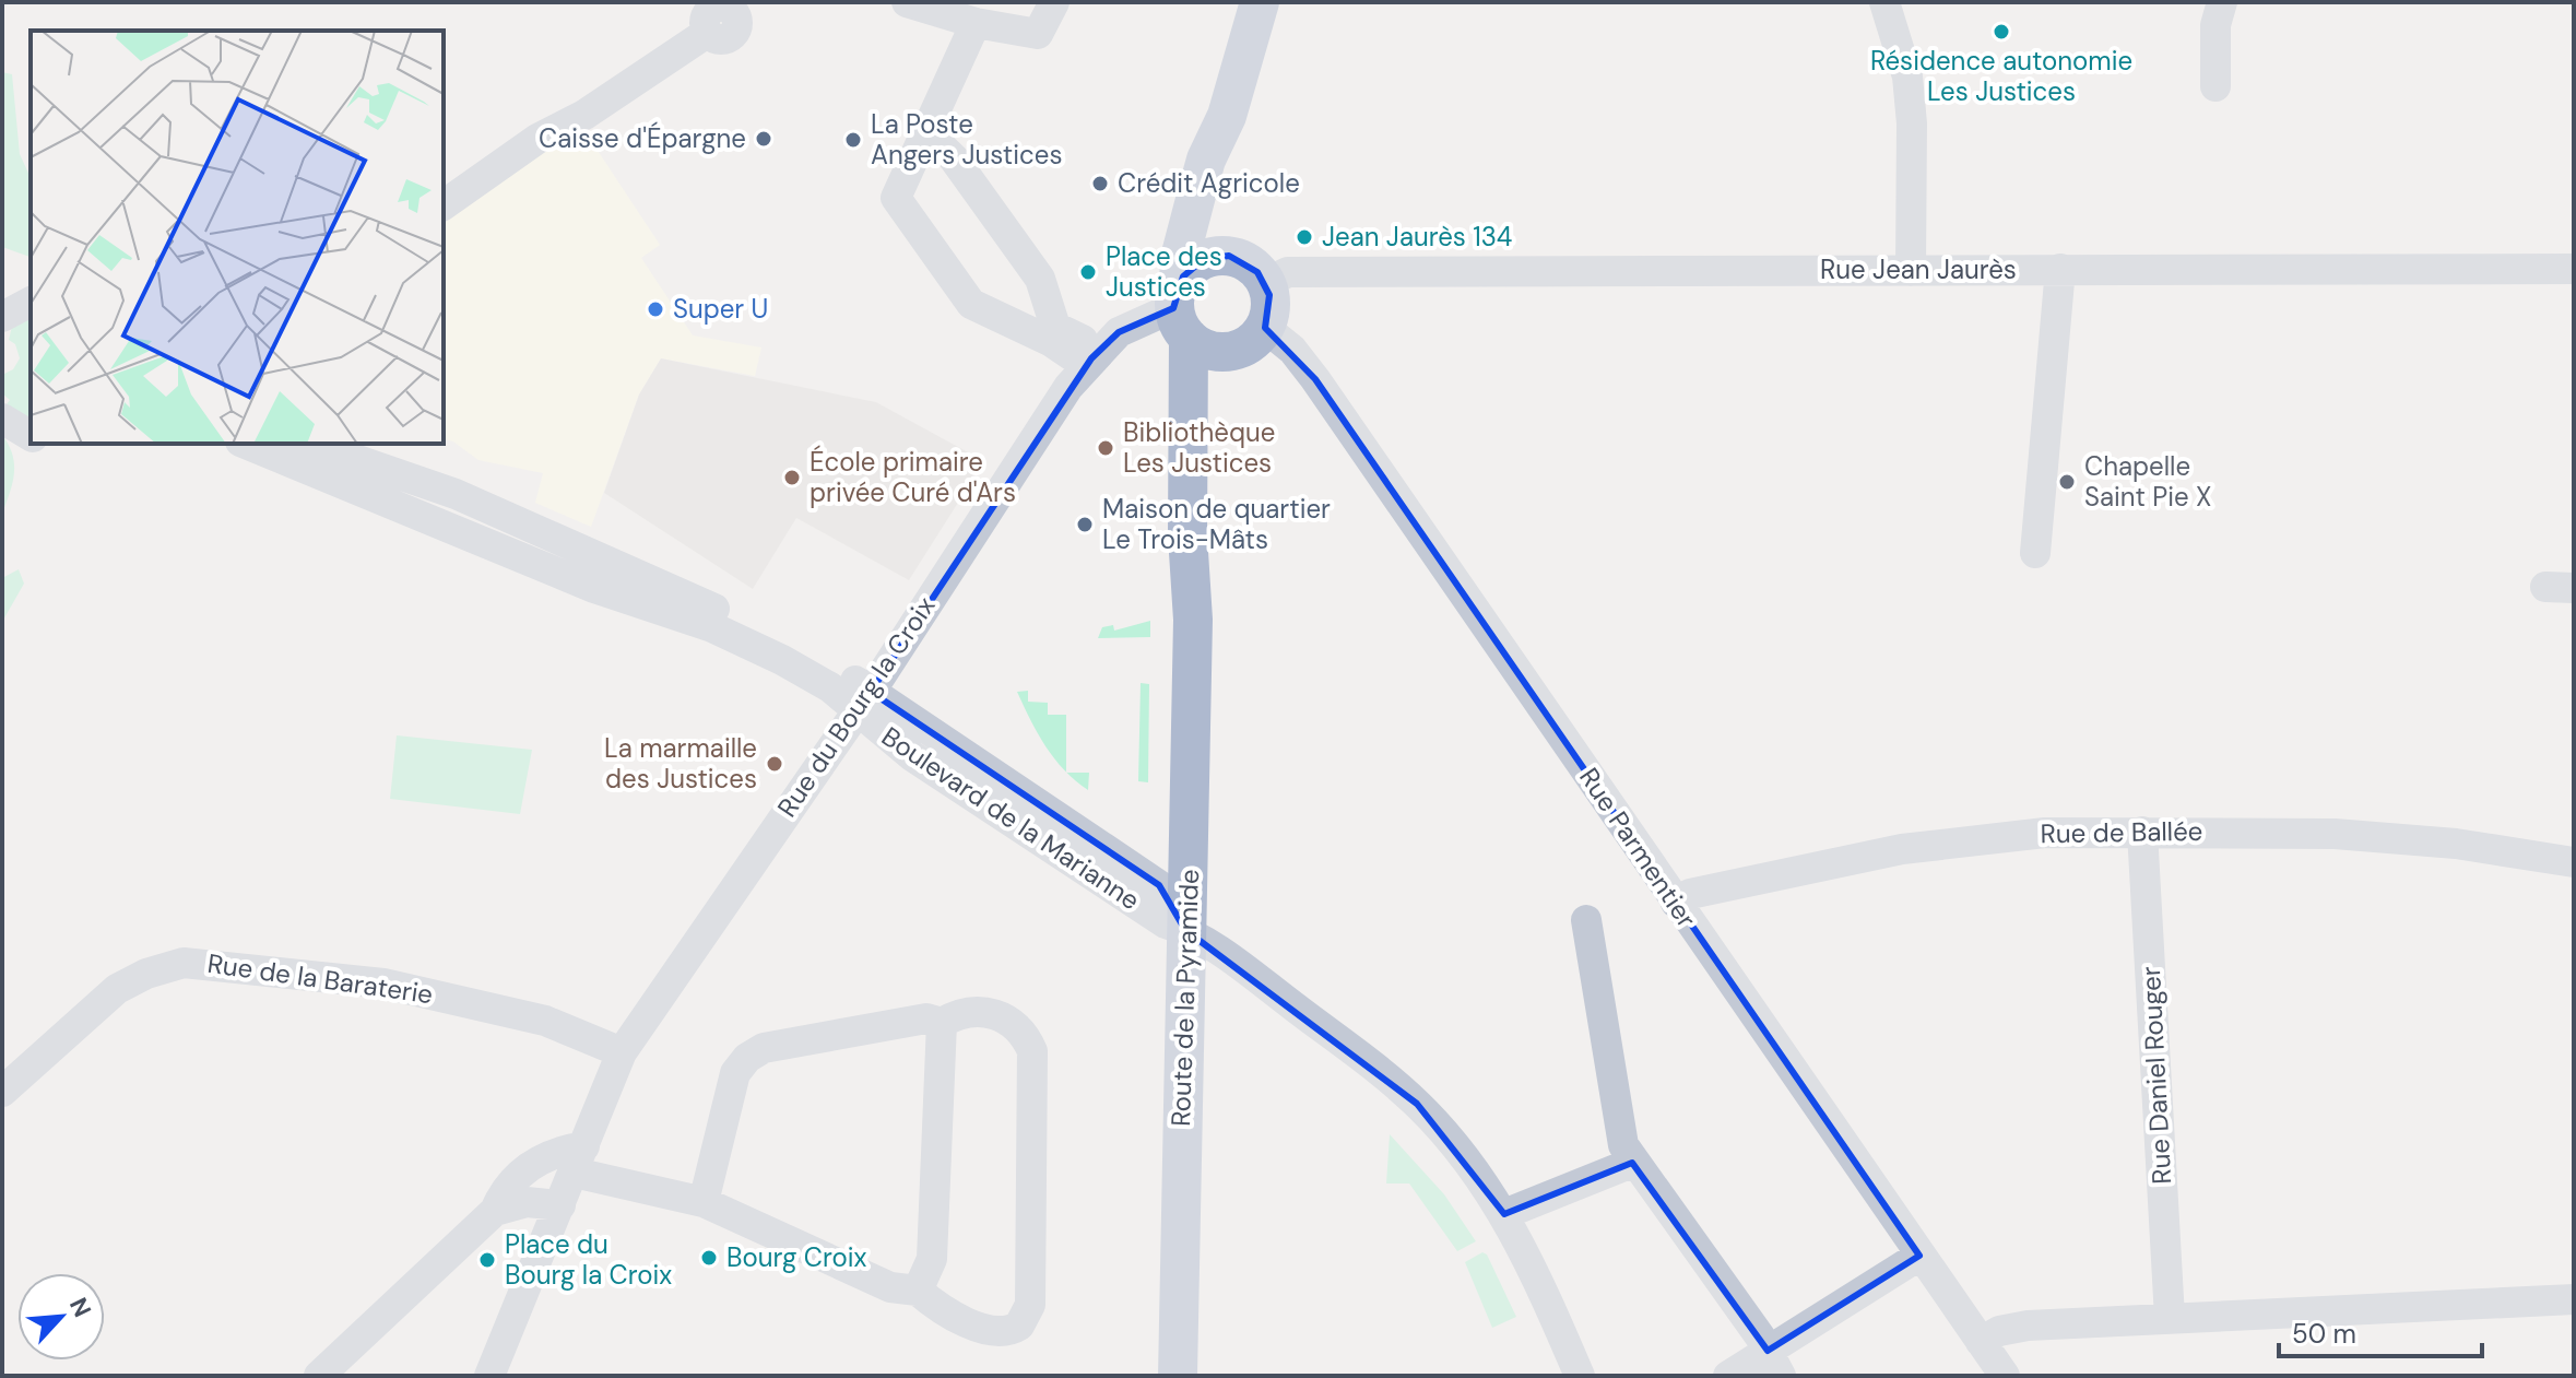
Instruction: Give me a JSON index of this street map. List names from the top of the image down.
{
  "streets": {
    "main road": ["Route de la Pyramide"],
    "street": [
      "Rue Jean Jaurès",
      "Rue du Bourg la Croix",
      "Boulevard de la Marianne",
      "Rue de Ballée",
      "Rue Parmentier",
      "Rue de la Baraterie",
      "Rue Daniel Rouger"
    ]
  },
  "crossings": [
    ["Rue Jean Jaurès", "Rue du Bourg la Croix"],
    ["Rue Jean Jaurès", "Rue Parmentier"],
    ["Rue Jean Jaurès", "Route de la Pyramide"],
    ["Rue du Bourg la Croix", "Boulevard de la Marianne"],
    ["Rue du Bourg la Croix", "Rue Parmentier"],
    ["Rue du Bourg la Croix", "Rue de la Baraterie"],
    ["Rue du Bourg la Croix", "Route de la Pyramide"],
    ["Boulevard de la Marianne", "Route de la Pyramide"],
    ["Rue de Ballée", "Rue Parmentier"],
    ["Rue de Ballée", "Rue Daniel Rouger"],
    ["Rue Parmentier", "Route de la Pyramide"]
  ],
  "places": [
    "Résidence autonomie Les Justices",
    "Caisse d'Épargne",
    "La Poste Angers Justices",
    "Crédit Agricole",
    "Jean Jaurès 134",
    "Place des Justices",
    "Super U",
    "Bibliothèque Les Justices",
    "École primaire privée Curé d'Ars",
    "Chapelle Saint Pie X",
    "Maison de quartier Le Trois-Mâts",
    "La marmaille des Justices",
    "Bourg Croix",
    "Place du Bourg la Croix"
  ],
  "scale_bar": "50 m",
  "north": "top right"
}
